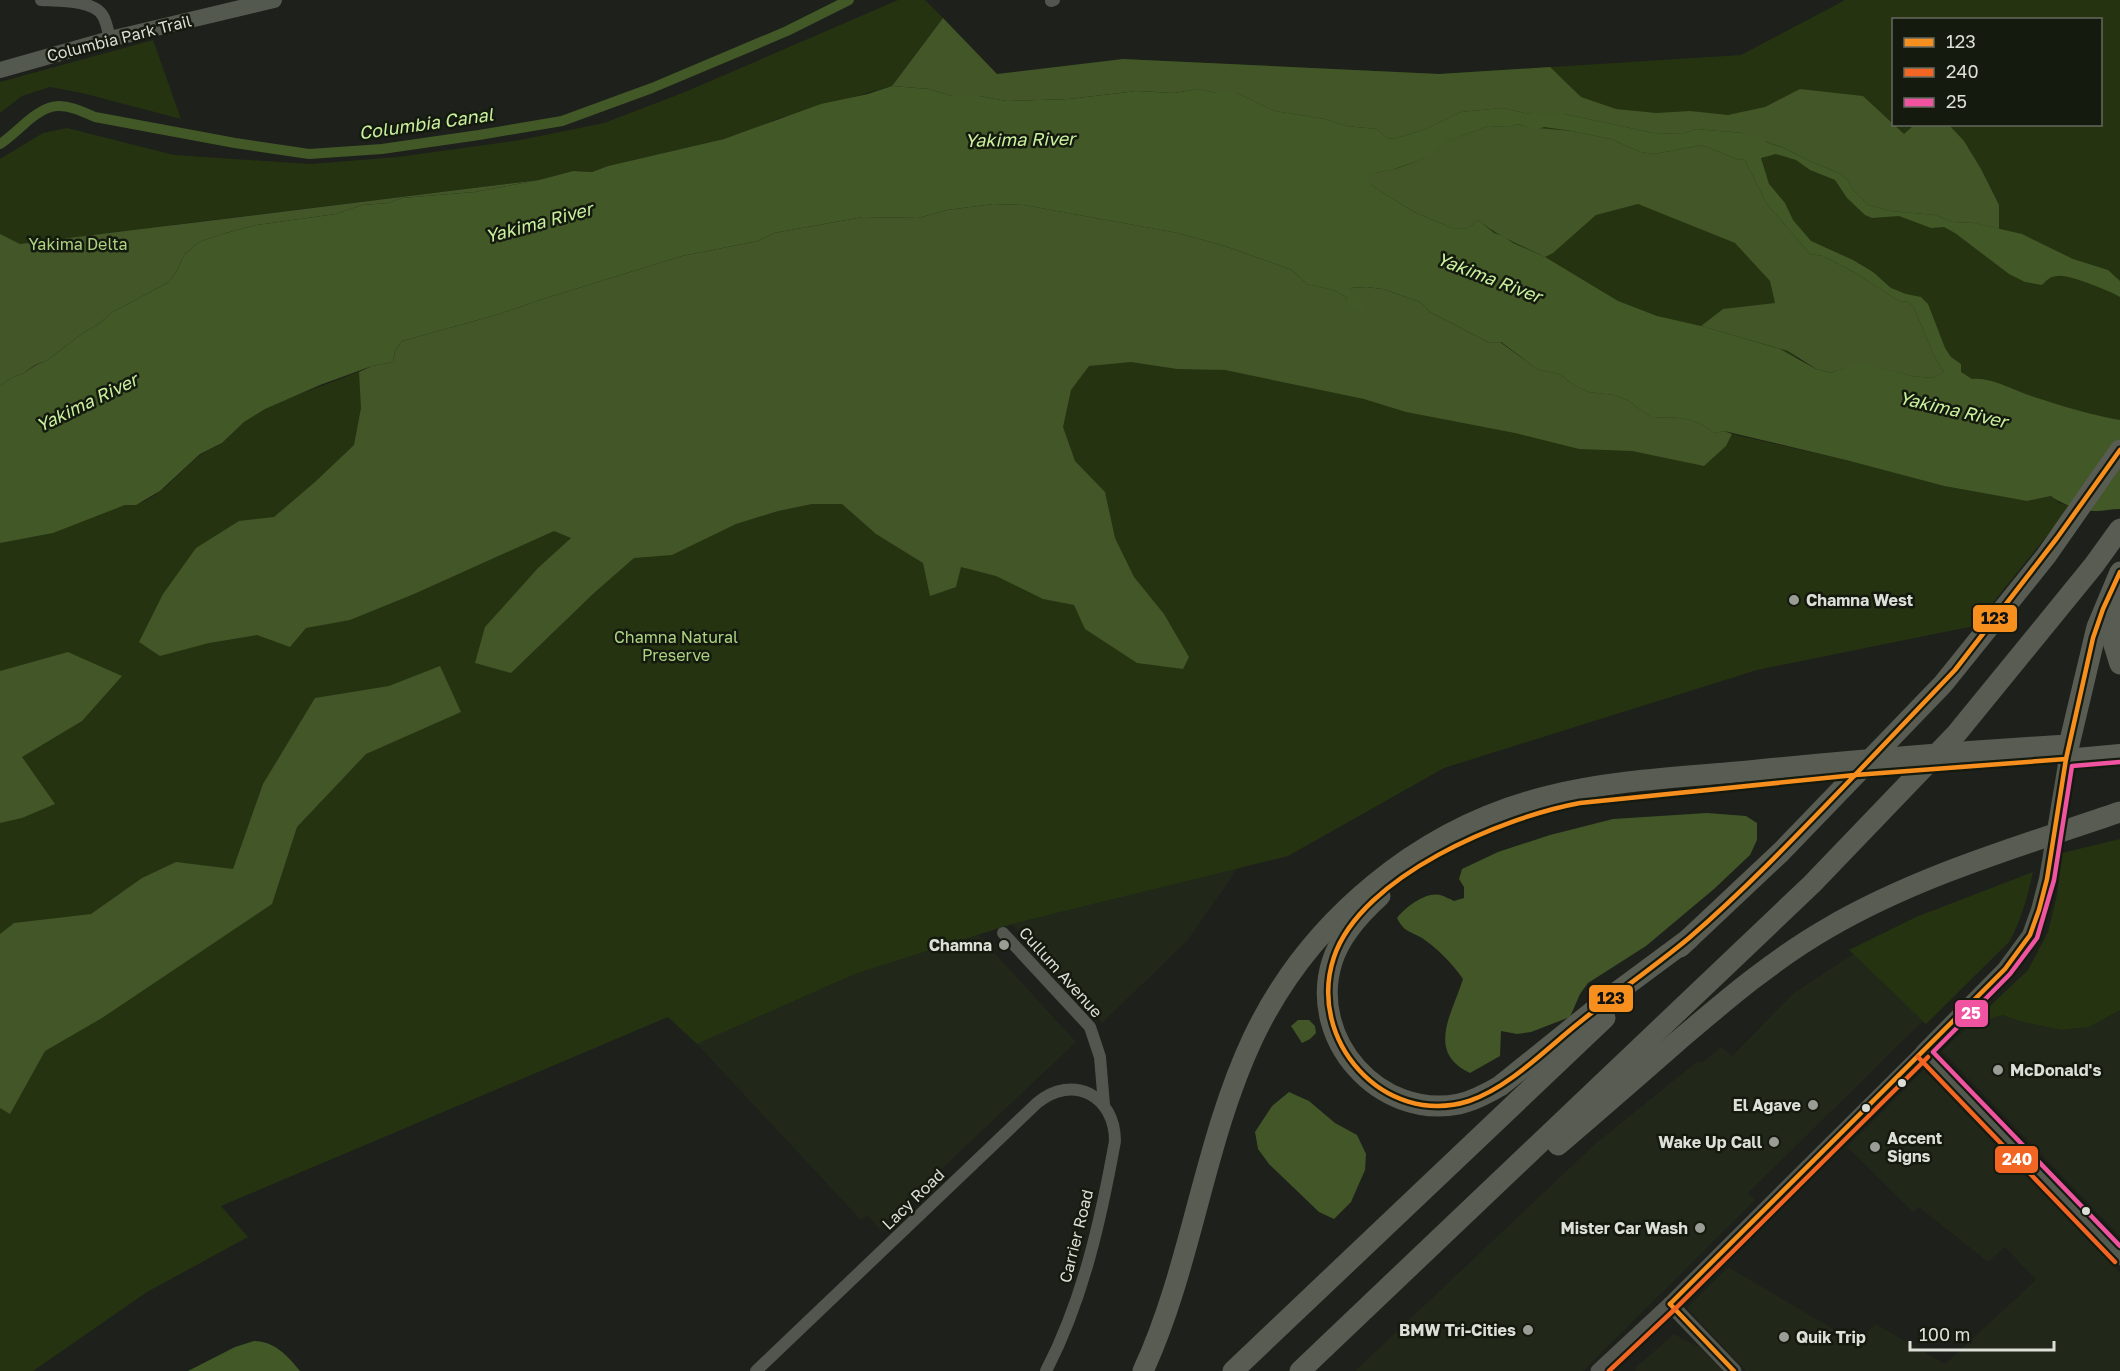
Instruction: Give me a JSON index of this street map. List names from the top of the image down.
{
  "streets": {
    "main road": ["Columbia Park Trail"],
    "street": ["Cullum Avenue", "Lacy Road", "Carrier Road"]
  },
  "crossings": [
    ["Cullum Avenue", "Lacy Road"],
    ["Cullum Avenue", "Carrier Road"],
    ["Lacy Road", "Carrier Road"]
  ],
  "water": ["Columbia Canal", "Yakima River"],
  "parks": ["Yakima Delta", "Chamna Natural Preserve"],
  "places": [
    "Chamna West",
    "Chamna",
    "McDonald's",
    "El Agave",
    "Wake Up Call",
    "Accent Signs",
    "Mister Car Wash",
    "BMW Tri-Cities",
    "Quik Trip"
  ],
  "lines": ["transit line 123", "transit line 25", "transit line 240"],
  "legend": ["123", "240", "25"],
  "scale_bar": "100 m"
}
